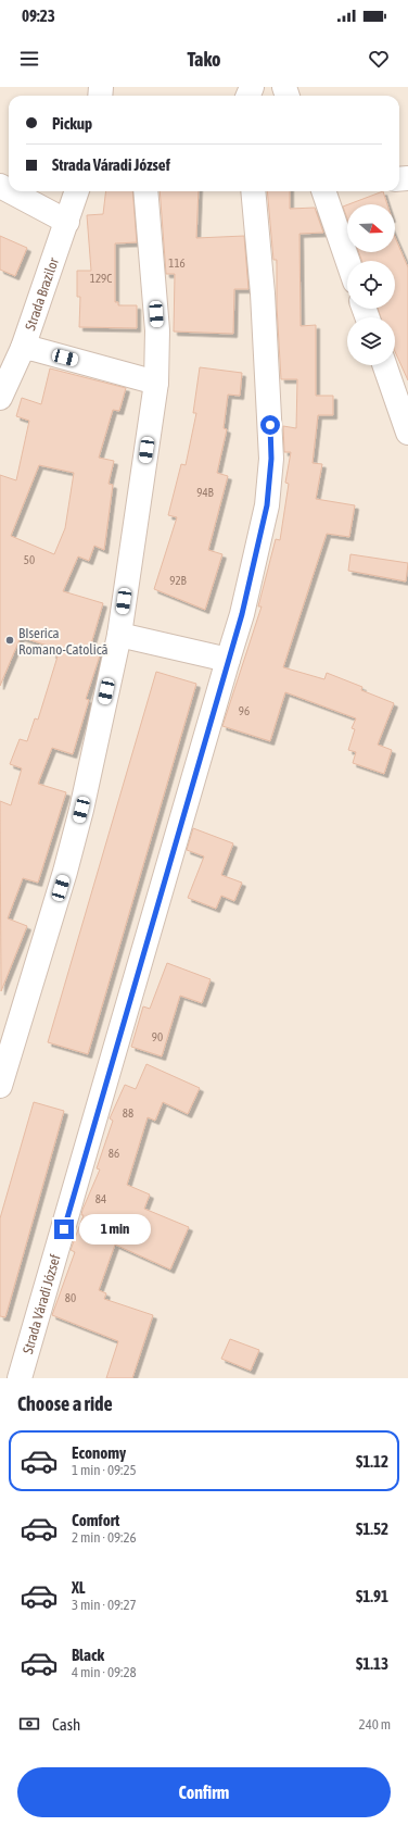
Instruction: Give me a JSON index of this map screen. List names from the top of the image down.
{
  "streets": {
    "street": ["Strada Brazilor", "Strada Váradi József"]
  },
  "places": ["BIserica Romano-Catolică"],
  "house_numbers": [
    "116",
    "129C",
    "94B",
    "50",
    "92B",
    "96",
    "90",
    "88",
    "86",
    "84",
    "80"
  ],
  "north": "right",
  "page": {
    "status": "09:23",
    "header": "Tako",
    "banner": ["Pickup", "Strada Váradi József"],
    "bubble": "1 min",
    "heading": "Choose a ride",
    "list": [
      {
        "name": "Economy",
        "note": "1 min · 09:25",
        "value": "$1.12"
      },
      {
        "name": "Comfort",
        "note": "2 min · 09:26",
        "value": "$1.52"
      },
      {
        "name": "XL",
        "note": "3 min · 09:27",
        "value": "$1.91"
      },
      {
        "name": "Black",
        "note": "4 min · 09:28",
        "value": "$1.13"
      }
    ],
    "pay": ["Cash", "240 m"],
    "buttons": "Confirm"
  }
}
